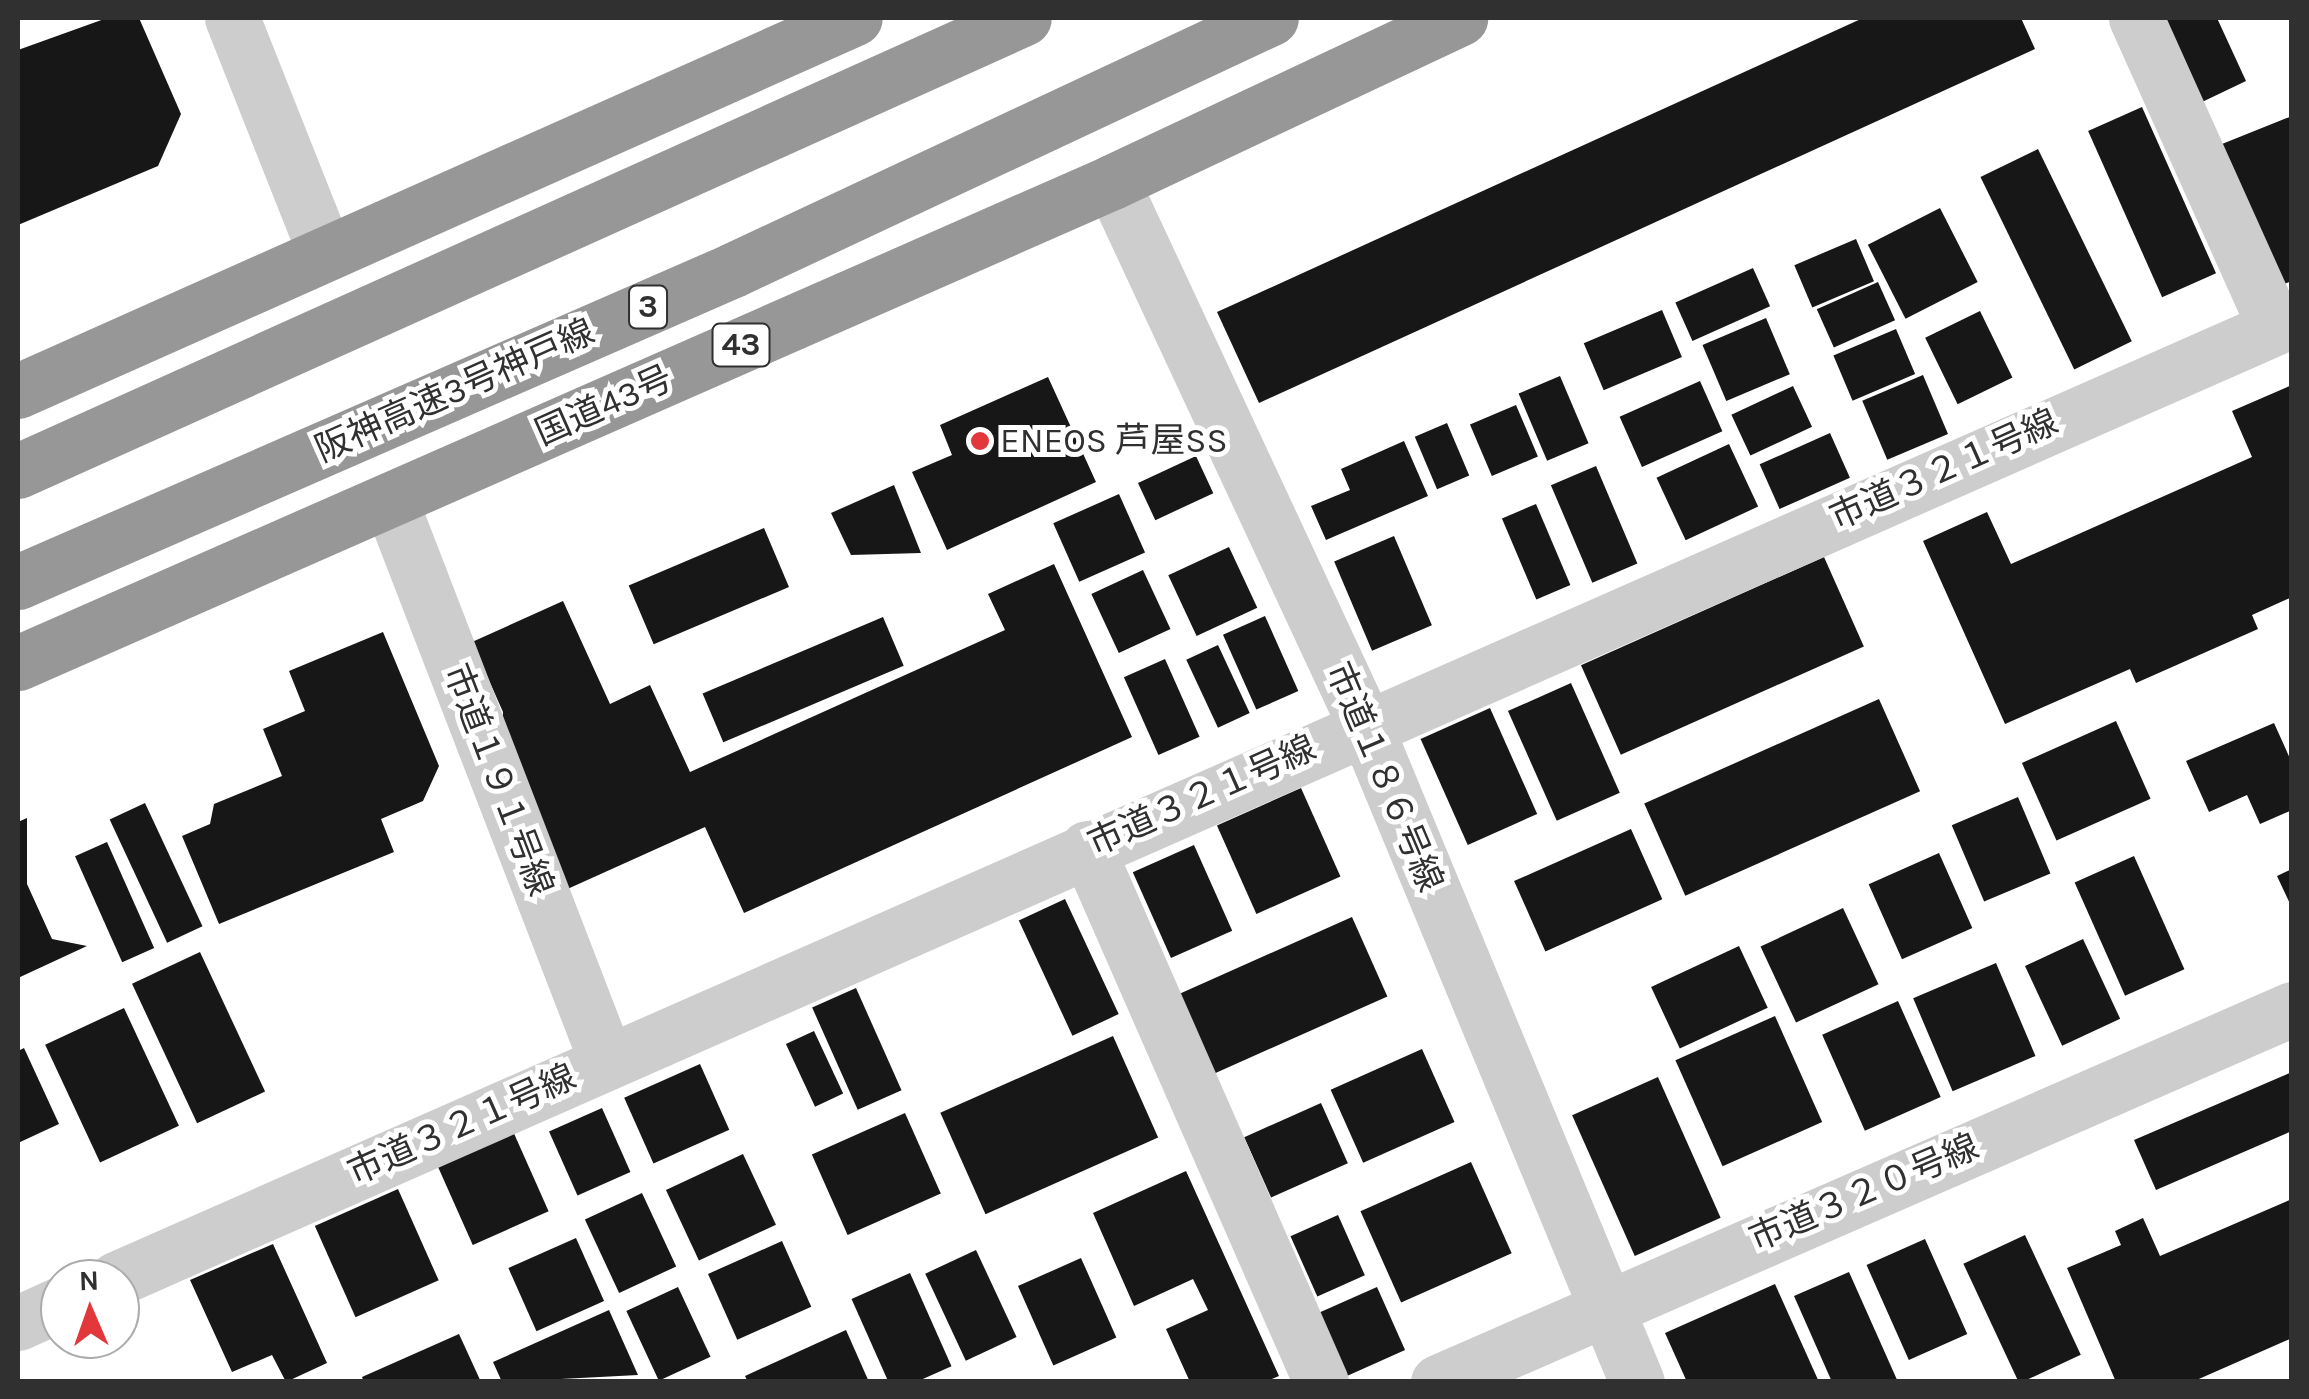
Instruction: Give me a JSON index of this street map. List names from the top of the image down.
{
  "streets": {
    "highway": [
      "3",
      "43",
      "阪神高速3号神戸線",
      "国道43号"
    ],
    "street": [
      "市道３２１号線",
      "市道１８６号線",
      "市道１９１号線",
      "市道３２０号線"
    ]
  },
  "crossings": [
    ["国道43号", "市道１８６号線"],
    ["国道43号", "市道１９１号線"],
    ["市道３２１号線", "市道１８６号線"],
    ["市道３２１号線", "市道１９１号線"],
    ["市道１８６号線", "市道３２０号線"]
  ],
  "places": ["ENEOS 芦屋SS"],
  "north": "top"
}
